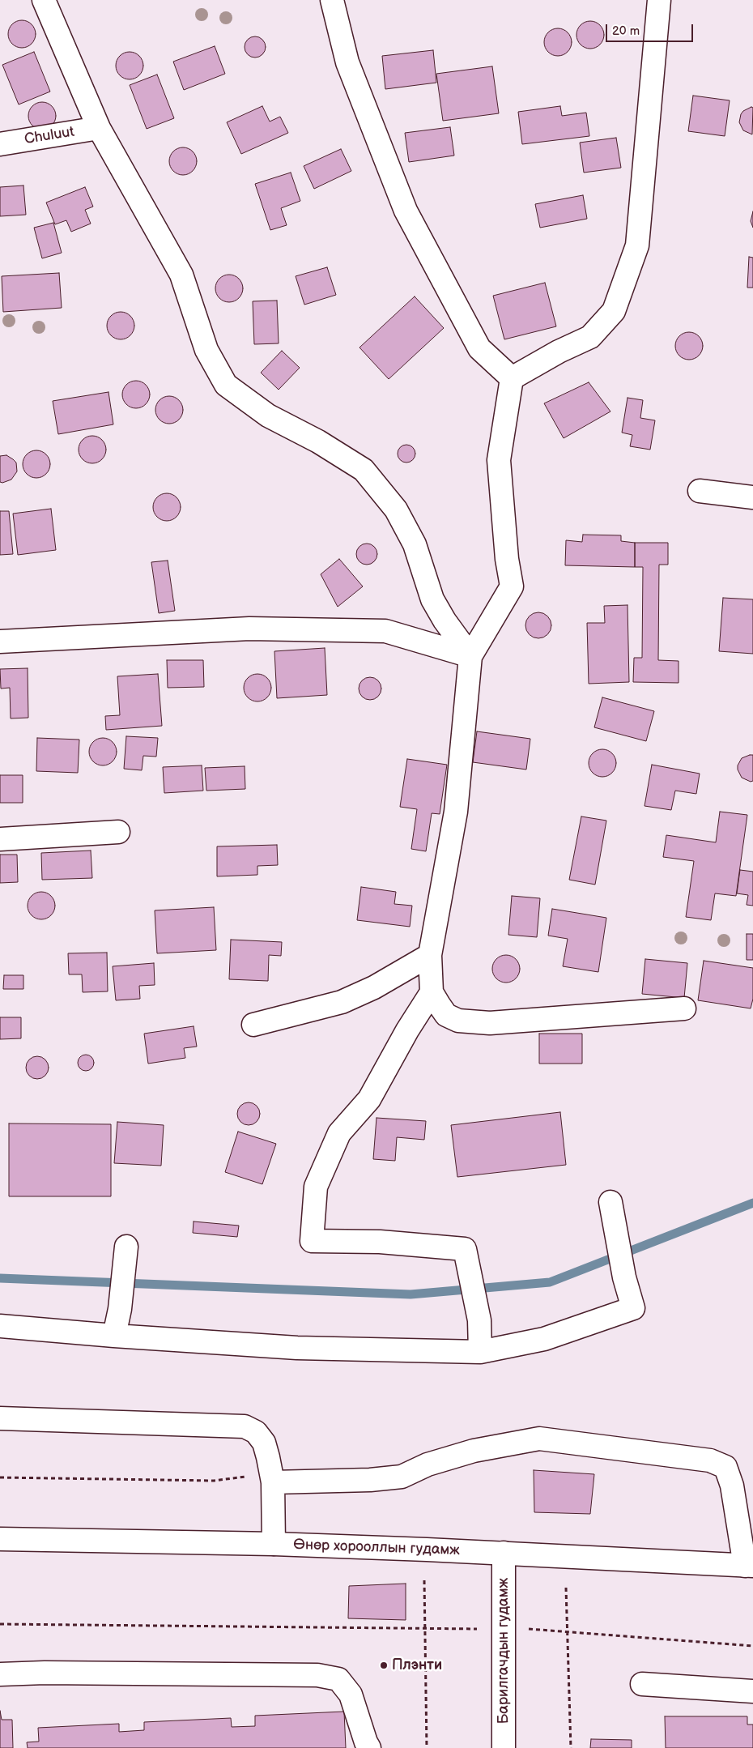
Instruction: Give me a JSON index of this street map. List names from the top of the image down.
{
  "streets": {
    "street": ["Chuluut", "Өнөр хорооллын гудамж", "Барилгачдын гудамж"]
  },
  "crossings": [
    ["Өнөр хорооллын гудамж", "Барилгачдын гудамж"]
  ],
  "places": ["Плэнти"],
  "scale_bar": "20 m"
}
